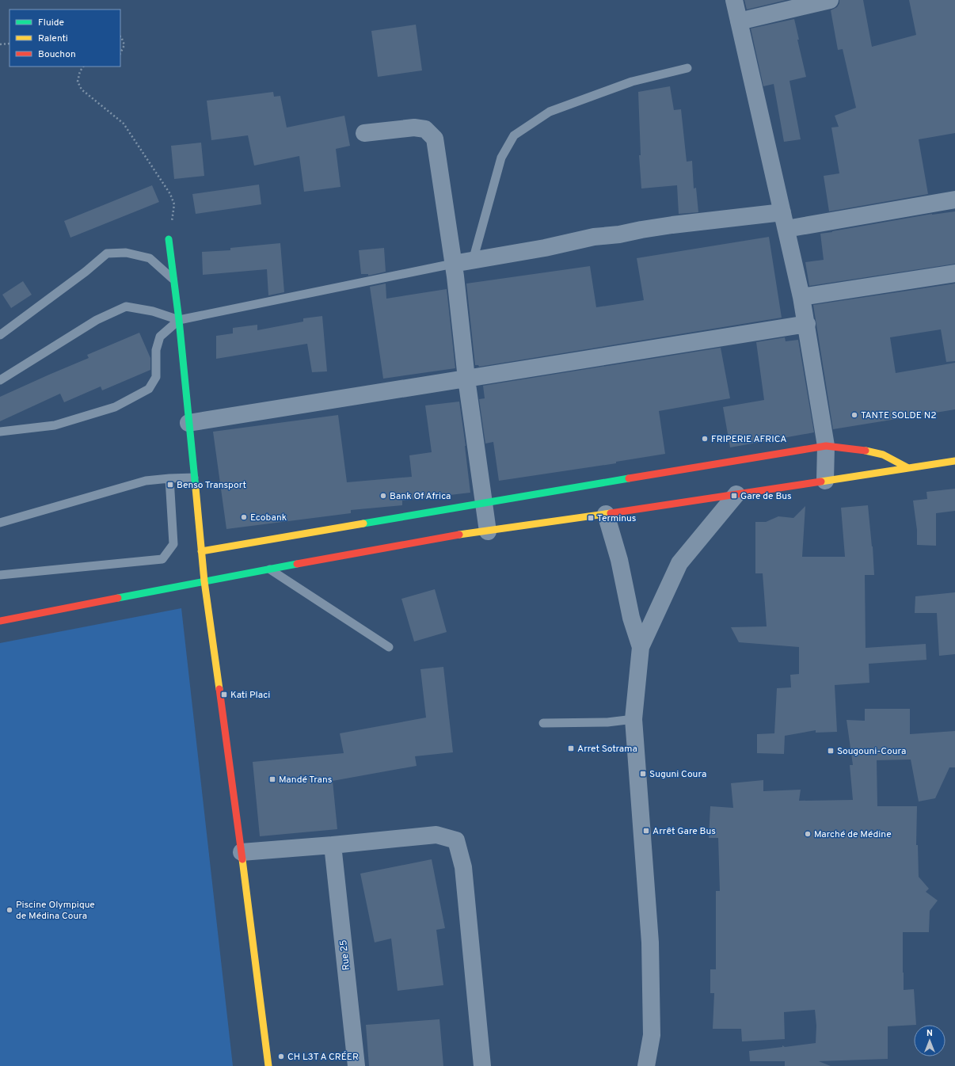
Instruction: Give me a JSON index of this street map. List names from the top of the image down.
{
  "streets": {
    "street": ["Rue 25"]
  },
  "places": {
    "other": [
      "TANTE SOLDE N2",
      "FRIPERIE AFRICA",
      "Bank Of Africa",
      "Ecobank",
      "Marché de Médine",
      "Piscine Olympique de Médina Coura",
      "CH L3T A CRÉER"
    ],
    "transit": [
      "Benso Transport",
      "Gare de Bus",
      "Terminus",
      "Kati Placi",
      "Arret Sotrama",
      "Sougouni-Coura",
      "Suguni Coura",
      "Mandé Trans",
      "Arrêt Gare Bus"
    ]
  },
  "legend": ["Fluide", "Ralenti", "Bouchon"],
  "north": "top"
}
